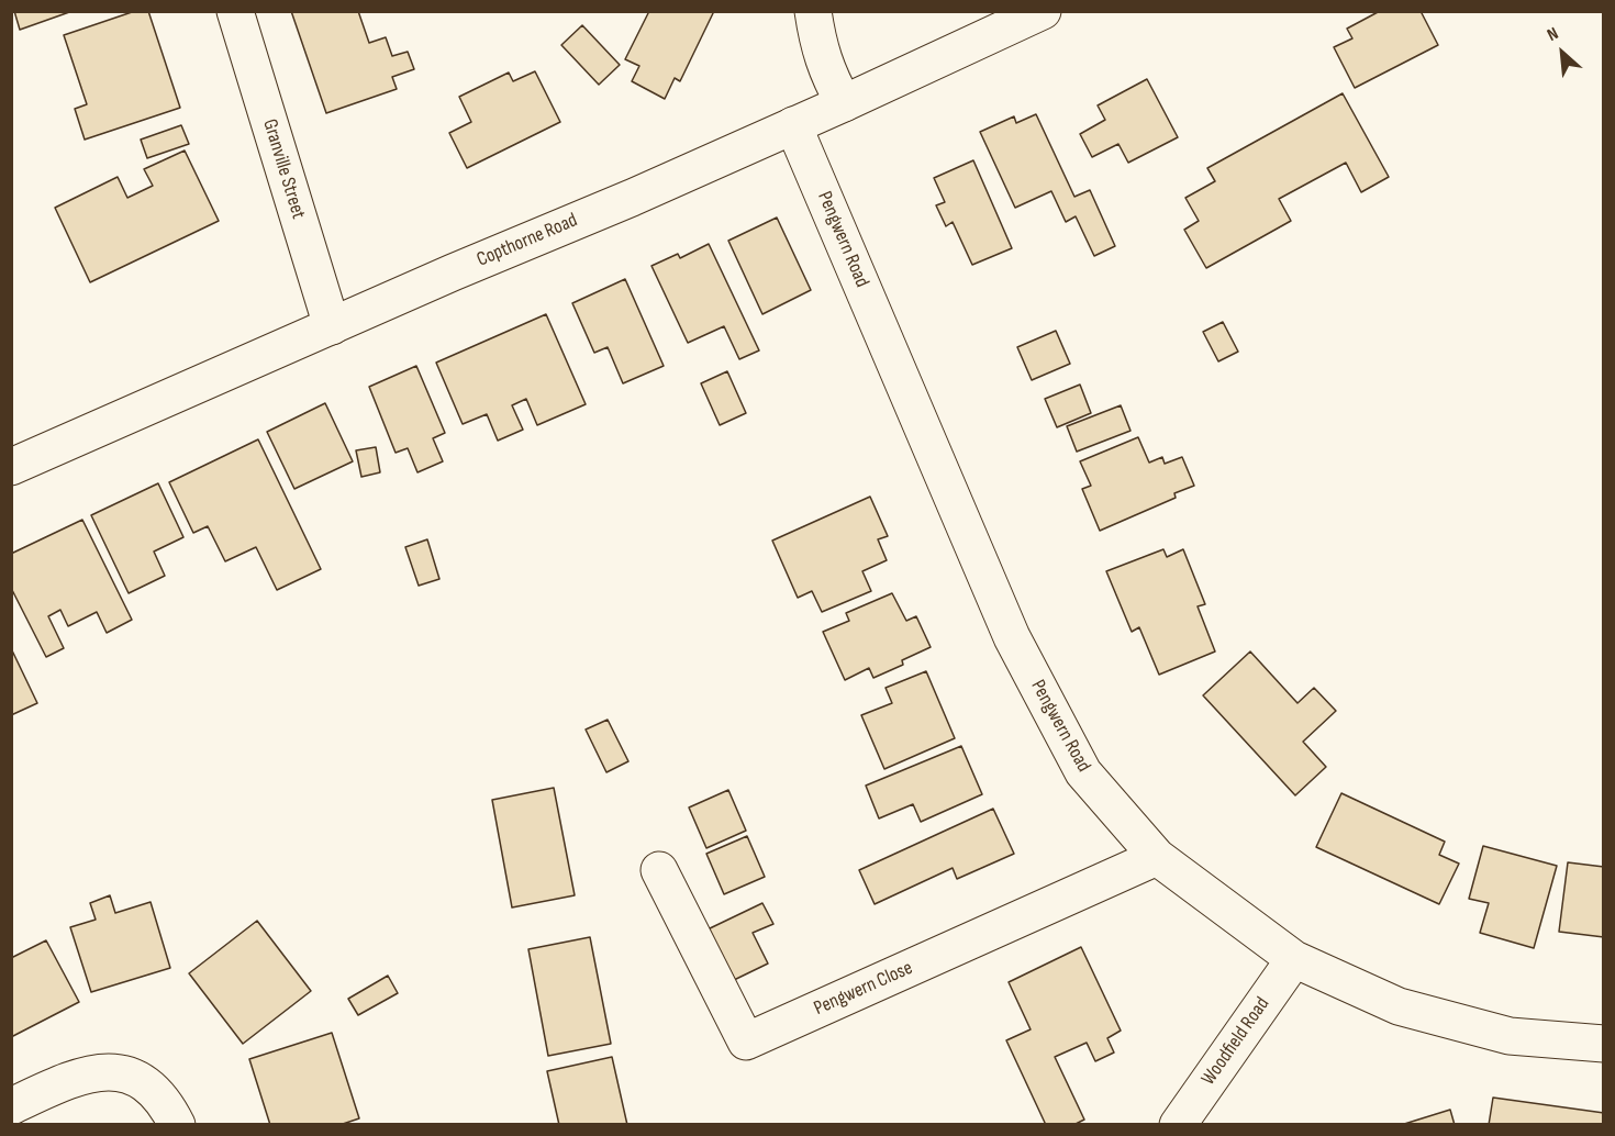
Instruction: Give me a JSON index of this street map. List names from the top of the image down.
{
  "streets": {
    "street": [
      "Granville Street",
      "Pengwern Road",
      "Copthorne Road",
      "Pengwern Close",
      "Woodfield Road"
    ]
  },
  "crossings": [
    ["Granville Street", "Copthorne Road"],
    ["Pengwern Road", "Copthorne Road"],
    ["Pengwern Road", "Pengwern Close"],
    ["Pengwern Road", "Woodfield Road"]
  ],
  "north": "top left"
}
